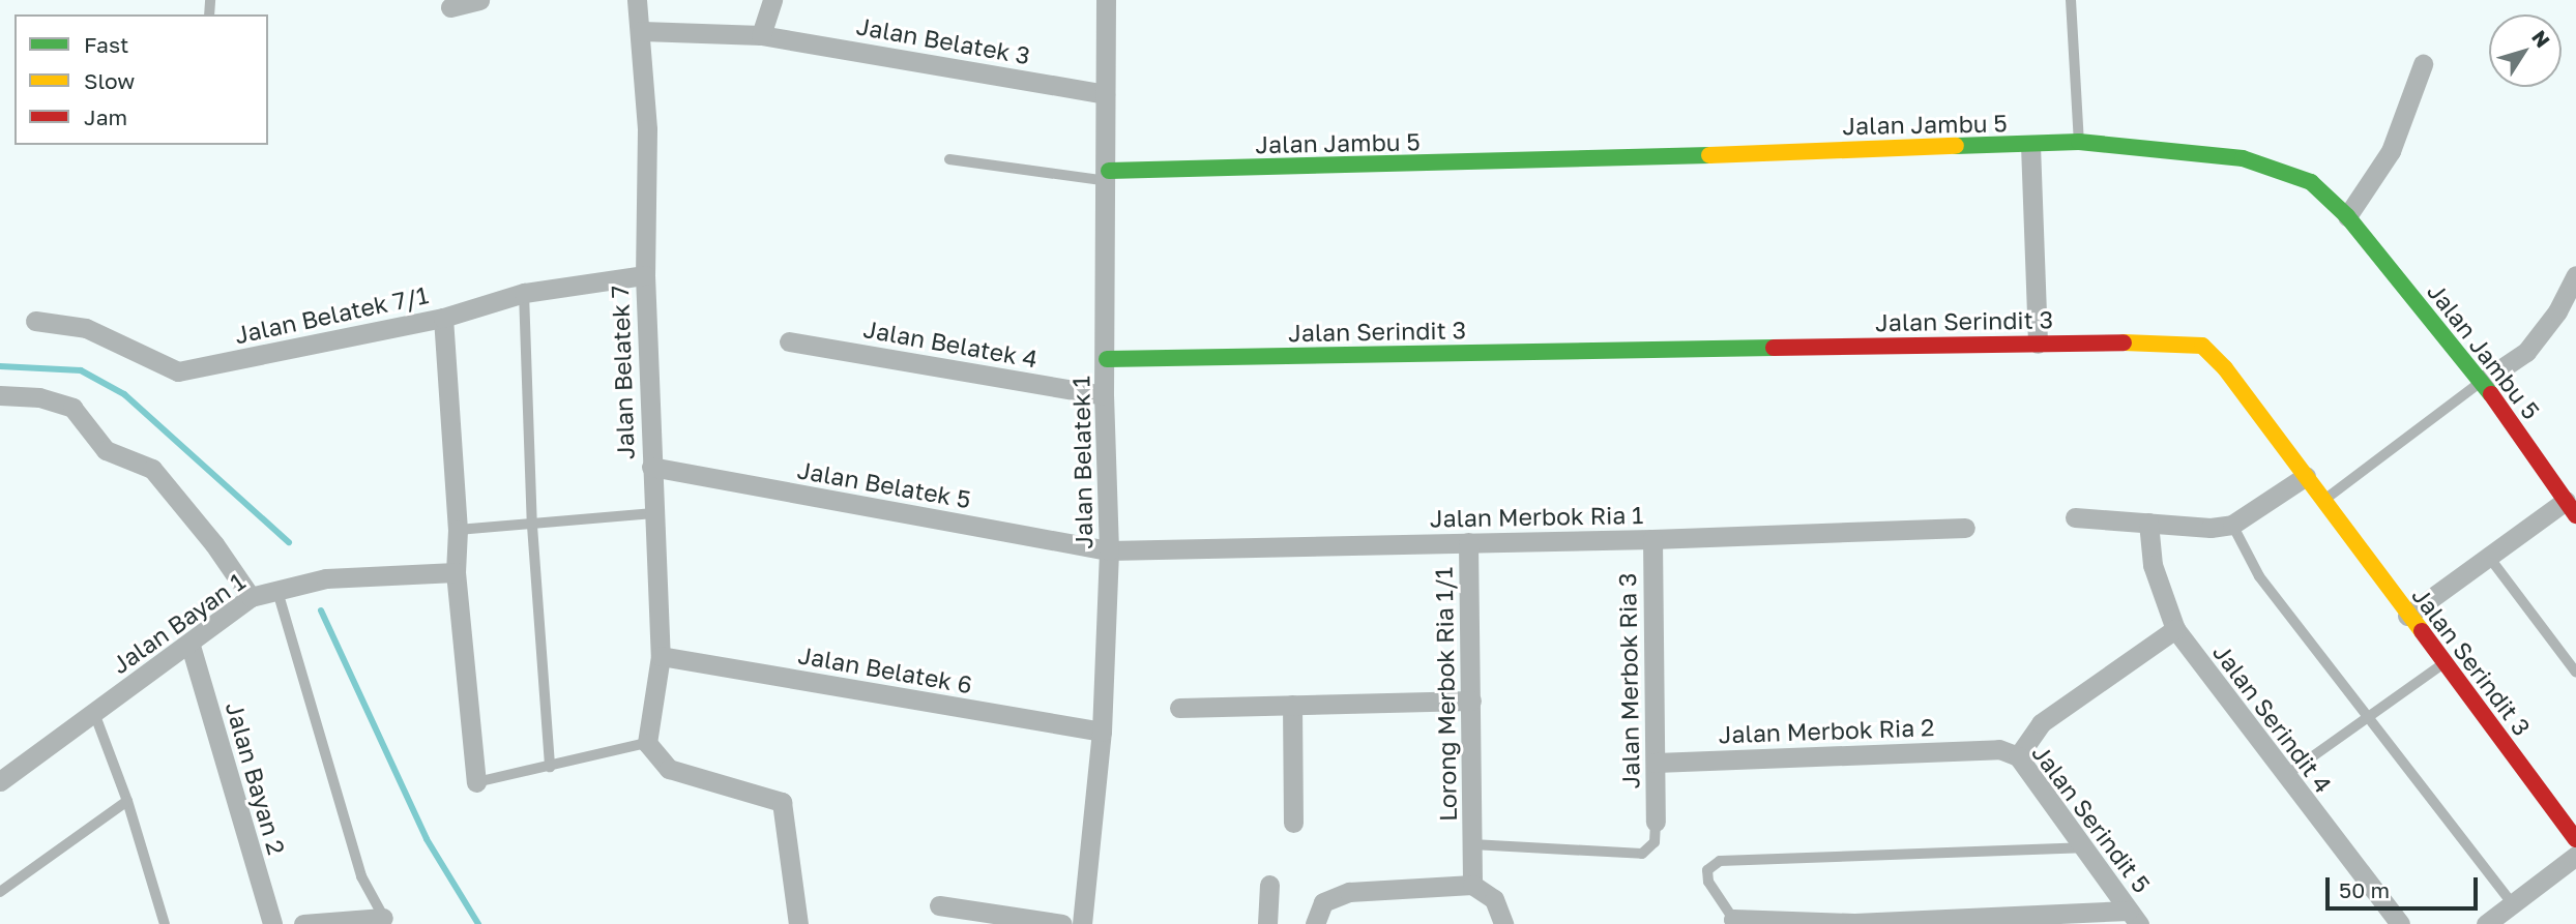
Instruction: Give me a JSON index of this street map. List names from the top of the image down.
{
  "streets": {
    "street": [
      "Jalan Belatek 3",
      "Jalan Jambu 5",
      "Jalan Belatek 7/1",
      "Jalan Serindit 3",
      "Jalan Belatek 4",
      "Jalan Belatek 7",
      "Jalan Belatek 1",
      "Jalan Belatek 5",
      "Jalan Merbok Ria 1",
      "Jalan Bayan 1",
      "Jalan Belatek 6",
      "Jalan Merbok Ria 3",
      "Lorong Merbok Ria 1/1",
      "Jalan Serindit 4",
      "Jalan Merbok Ria 2",
      "Jalan Bayan 2",
      "Jalan Serindit 5"
    ]
  },
  "crossings": [
    ["Jalan Belatek 3", "Jalan Belatek 7"],
    ["Jalan Belatek 3", "Jalan Belatek 1"],
    ["Jalan Jambu 5", "Jalan Belatek 1"],
    ["Jalan Belatek 7/1", "Jalan Belatek 7"],
    ["Jalan Serindit 3", "Jalan Belatek 1"],
    ["Jalan Belatek 4", "Jalan Belatek 1"],
    ["Jalan Belatek 7", "Jalan Belatek 5"],
    ["Jalan Belatek 7", "Jalan Belatek 6"],
    ["Jalan Belatek 1", "Jalan Belatek 5"],
    ["Jalan Belatek 1", "Jalan Merbok Ria 1"],
    ["Jalan Belatek 1", "Jalan Belatek 6"],
    ["Jalan Belatek 5", "Jalan Merbok Ria 1"],
    ["Jalan Merbok Ria 1", "Jalan Merbok Ria 3"],
    ["Jalan Merbok Ria 1", "Lorong Merbok Ria 1/1"],
    ["Jalan Bayan 1", "Jalan Bayan 2"],
    ["Jalan Merbok Ria 3", "Jalan Merbok Ria 2"],
    ["Jalan Merbok Ria 2", "Jalan Serindit 5"]
  ],
  "legend": ["Fast", "Slow", "Jam"],
  "scale_bar": "50 m",
  "north": "top right"
}
